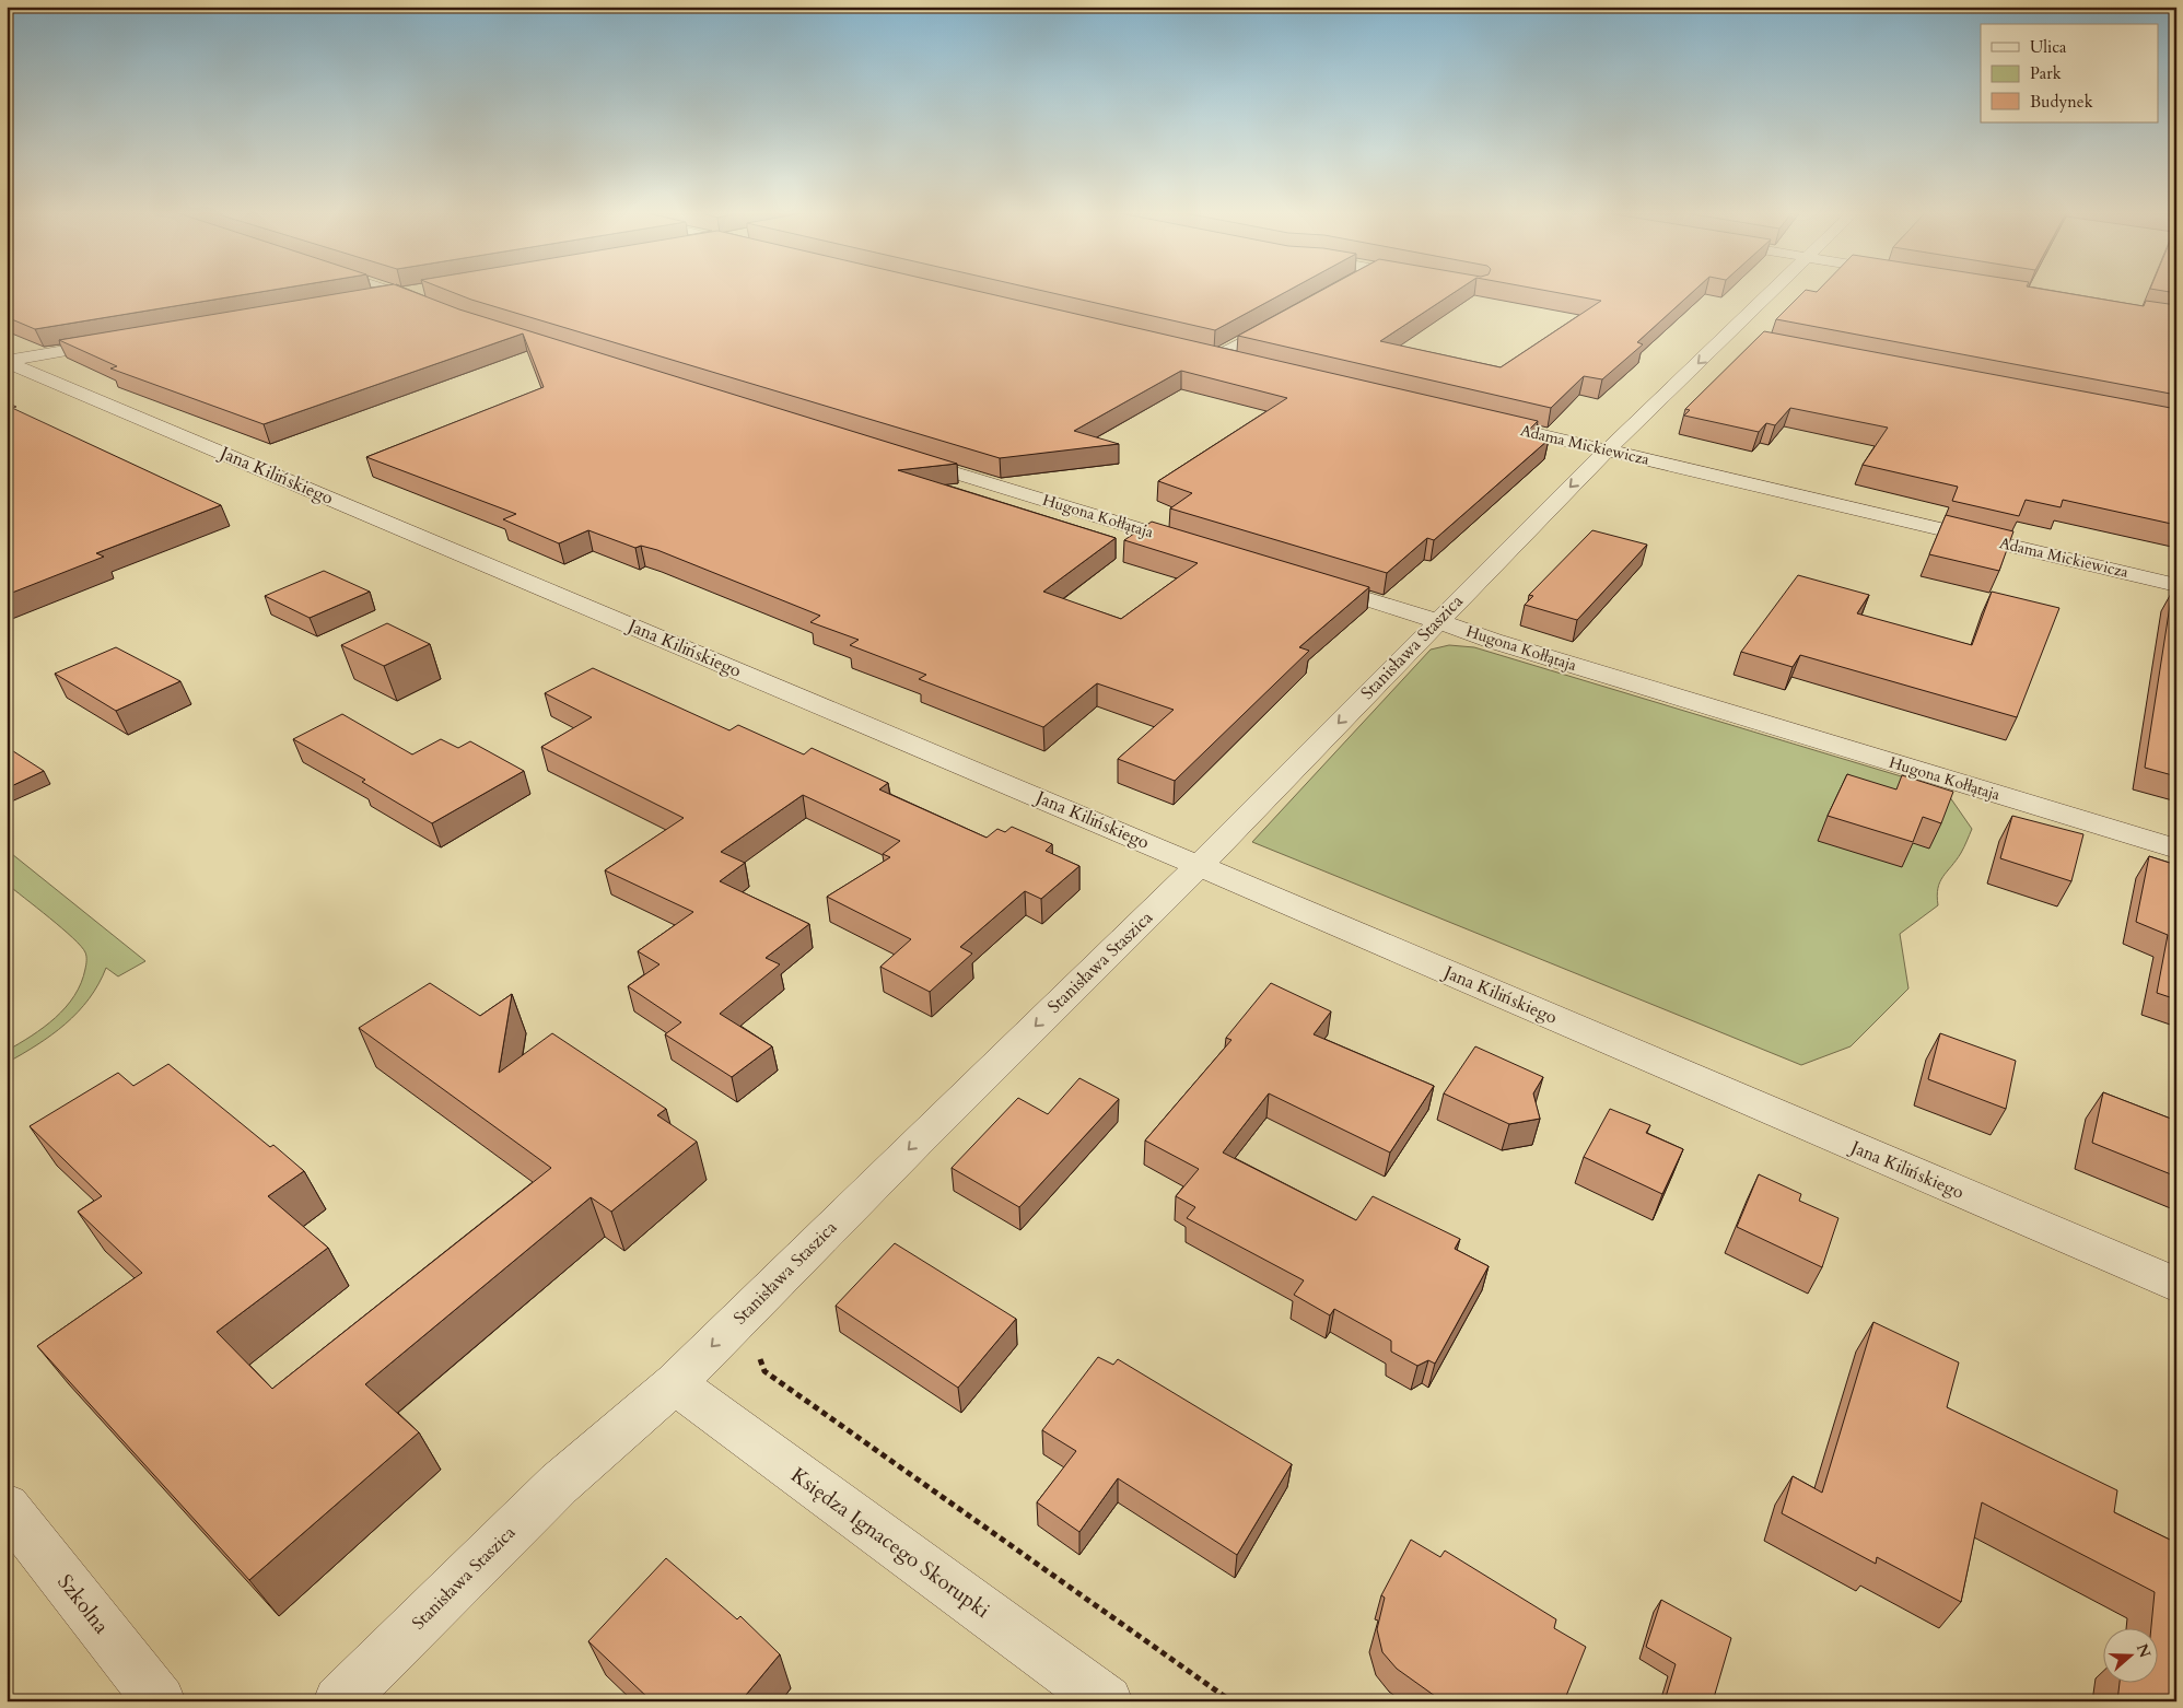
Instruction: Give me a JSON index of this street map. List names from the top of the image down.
{
  "streets": {
    "street": [
      "Adama Mickiewicza",
      "Jana Kilińskiego",
      "Hugona Kołłątaja",
      "Stanisława Staszica",
      "Księdza Ignacego Skorupki",
      "Szkolna"
    ]
  },
  "crossings": [
    ["Adama Mickiewicza", "Stanisława Staszica"],
    ["Jana Kilińskiego", "Stanisława Staszica"],
    ["Hugona Kołłątaja", "Stanisława Staszica"],
    ["Stanisława Staszica", "Księdza Ignacego Skorupki"]
  ],
  "one_way": ["Stanisława Staszica"],
  "legend": ["Ulica", "Park", "Budynek"],
  "north": "right"
}
